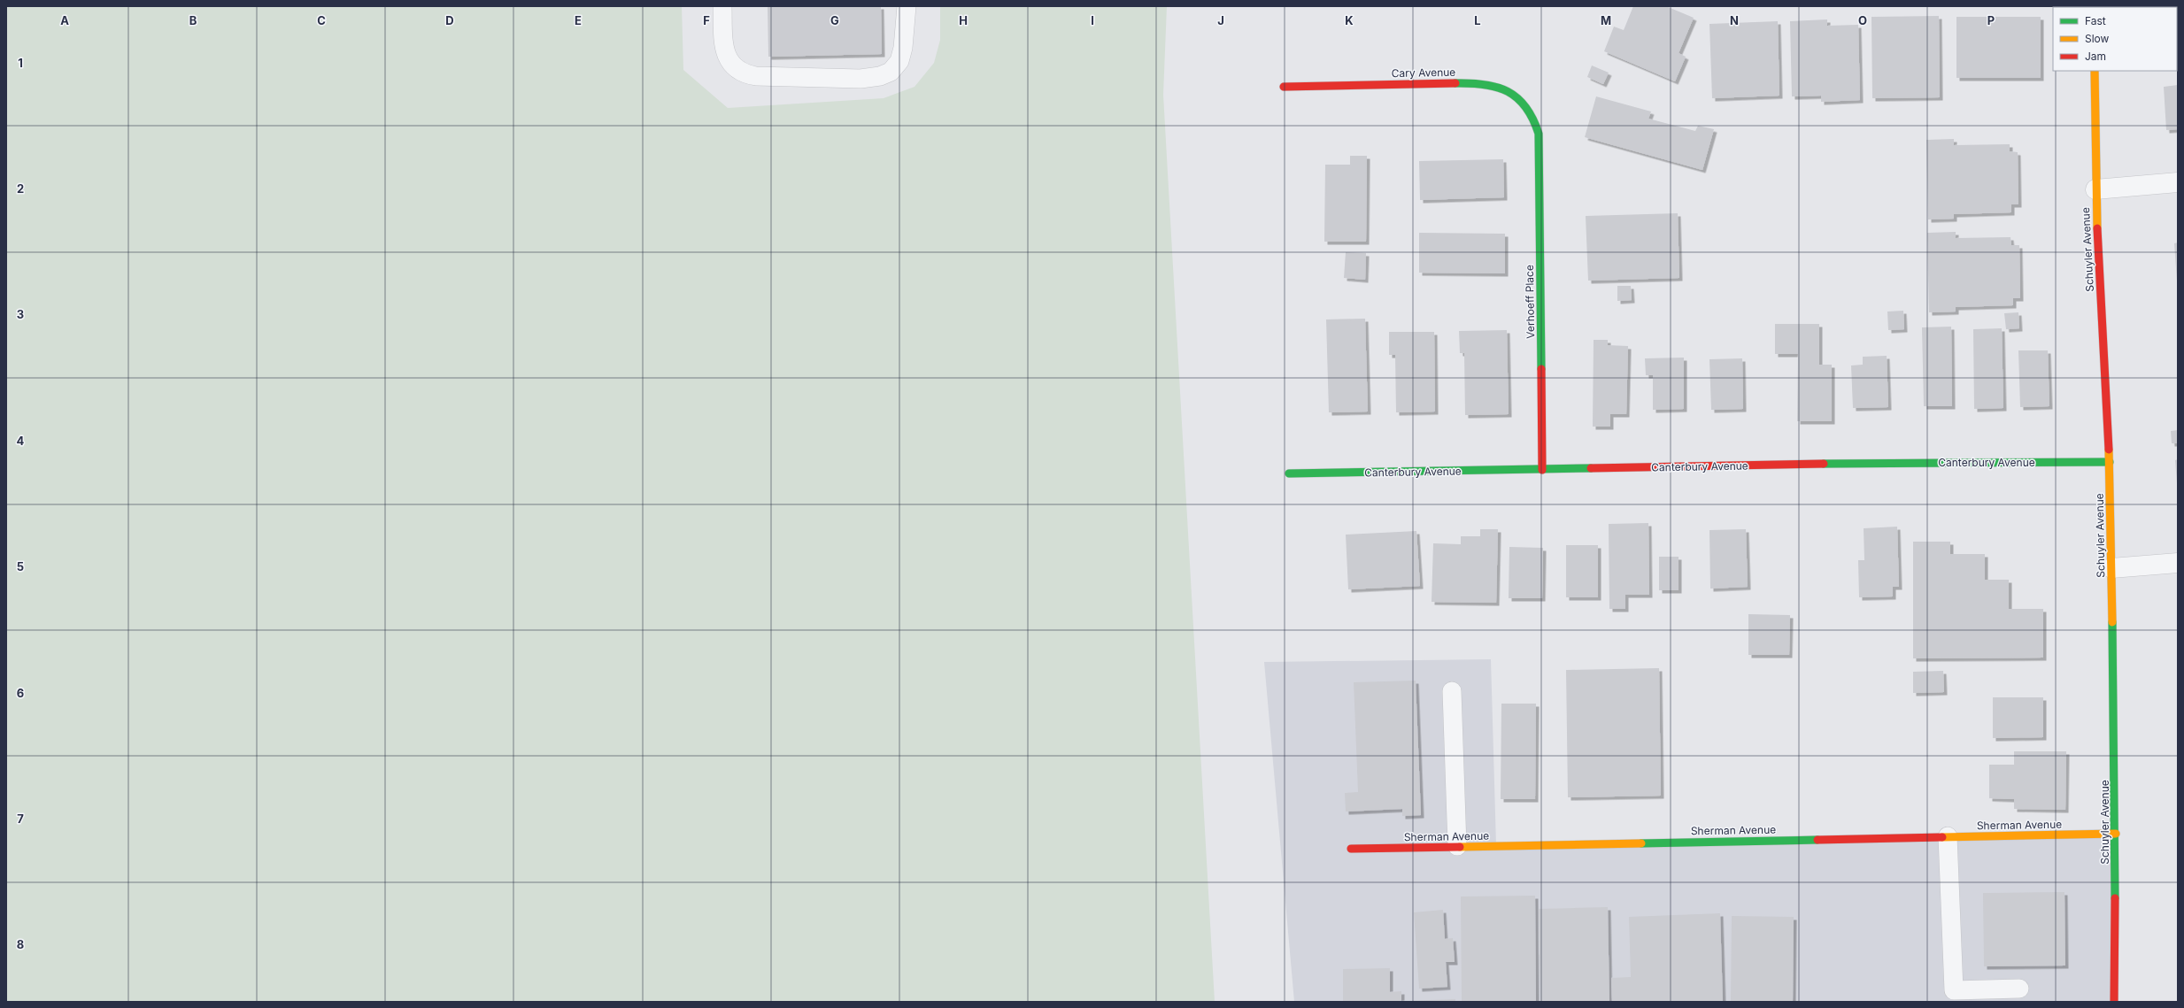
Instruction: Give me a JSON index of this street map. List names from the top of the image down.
{
  "streets": {
    "street": [
      "Cary Avenue",
      "Schuyler Avenue",
      "Verhoeff Place",
      "Canterbury Avenue",
      "Sherman Avenue"
    ]
  },
  "crossings": [
    ["Cary Avenue", "Verhoeff Place"],
    ["Schuyler Avenue", "Canterbury Avenue"],
    ["Schuyler Avenue", "Sherman Avenue"],
    ["Verhoeff Place", "Canterbury Avenue"]
  ],
  "legend": ["Fast", "Slow", "Jam"],
  "grid": {
    "columns": [
      "A",
      "B",
      "C",
      "D",
      "E",
      "F",
      "G",
      "H",
      "I",
      "J",
      "K",
      "L",
      "M",
      "N",
      "O",
      "P"
    ],
    "rows": [
      "1",
      "2",
      "3",
      "4",
      "5",
      "6",
      "7",
      "8"
    ]
  }
}
